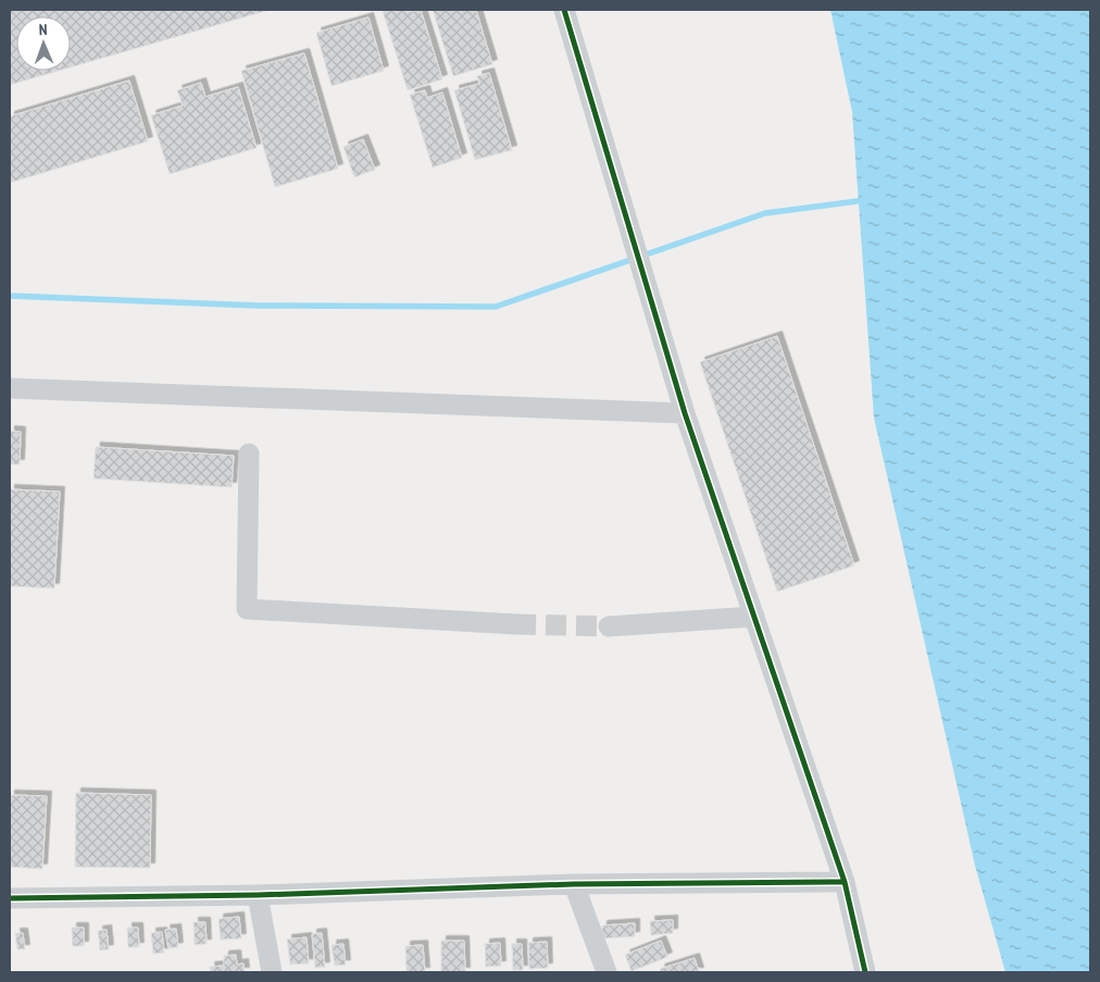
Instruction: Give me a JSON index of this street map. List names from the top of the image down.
{
  "north": "top"
}
